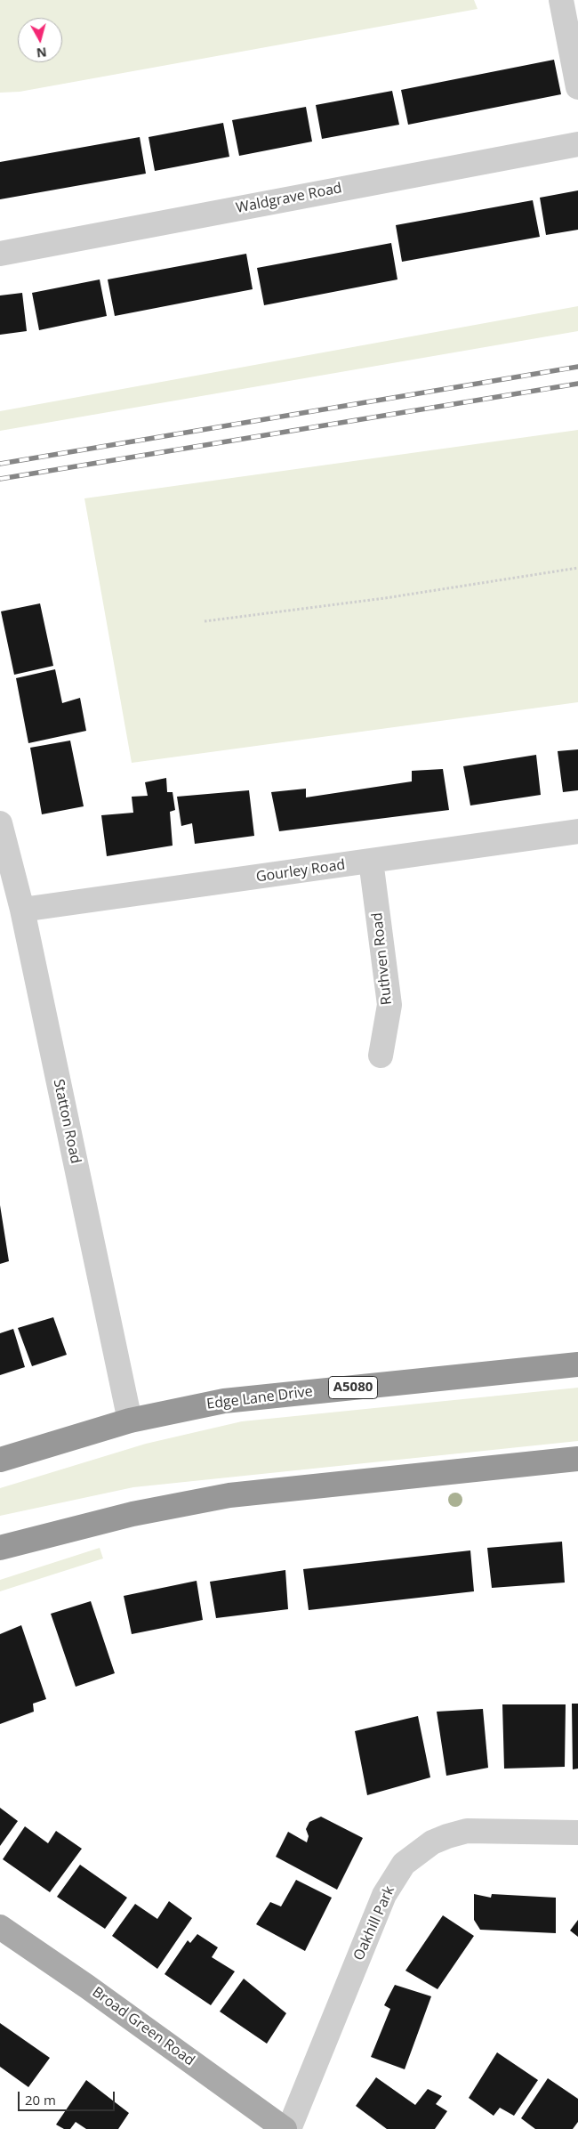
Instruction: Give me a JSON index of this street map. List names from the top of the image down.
{
  "streets": {
    "highway": ["A5080", "Edge Lane Drive"],
    "main road": ["Broad Green Road"],
    "street": [
      "Waldgrave Road",
      "Gourley Road",
      "Ruthven Road",
      "Statton Road",
      "Oakhill Park"
    ]
  },
  "crossings": [
    ["Gourley Road", "Ruthven Road"],
    ["Gourley Road", "Statton Road"],
    ["Statton Road", "Edge Lane Drive"]
  ],
  "scale_bar": "20 m",
  "north": "bottom"
}
